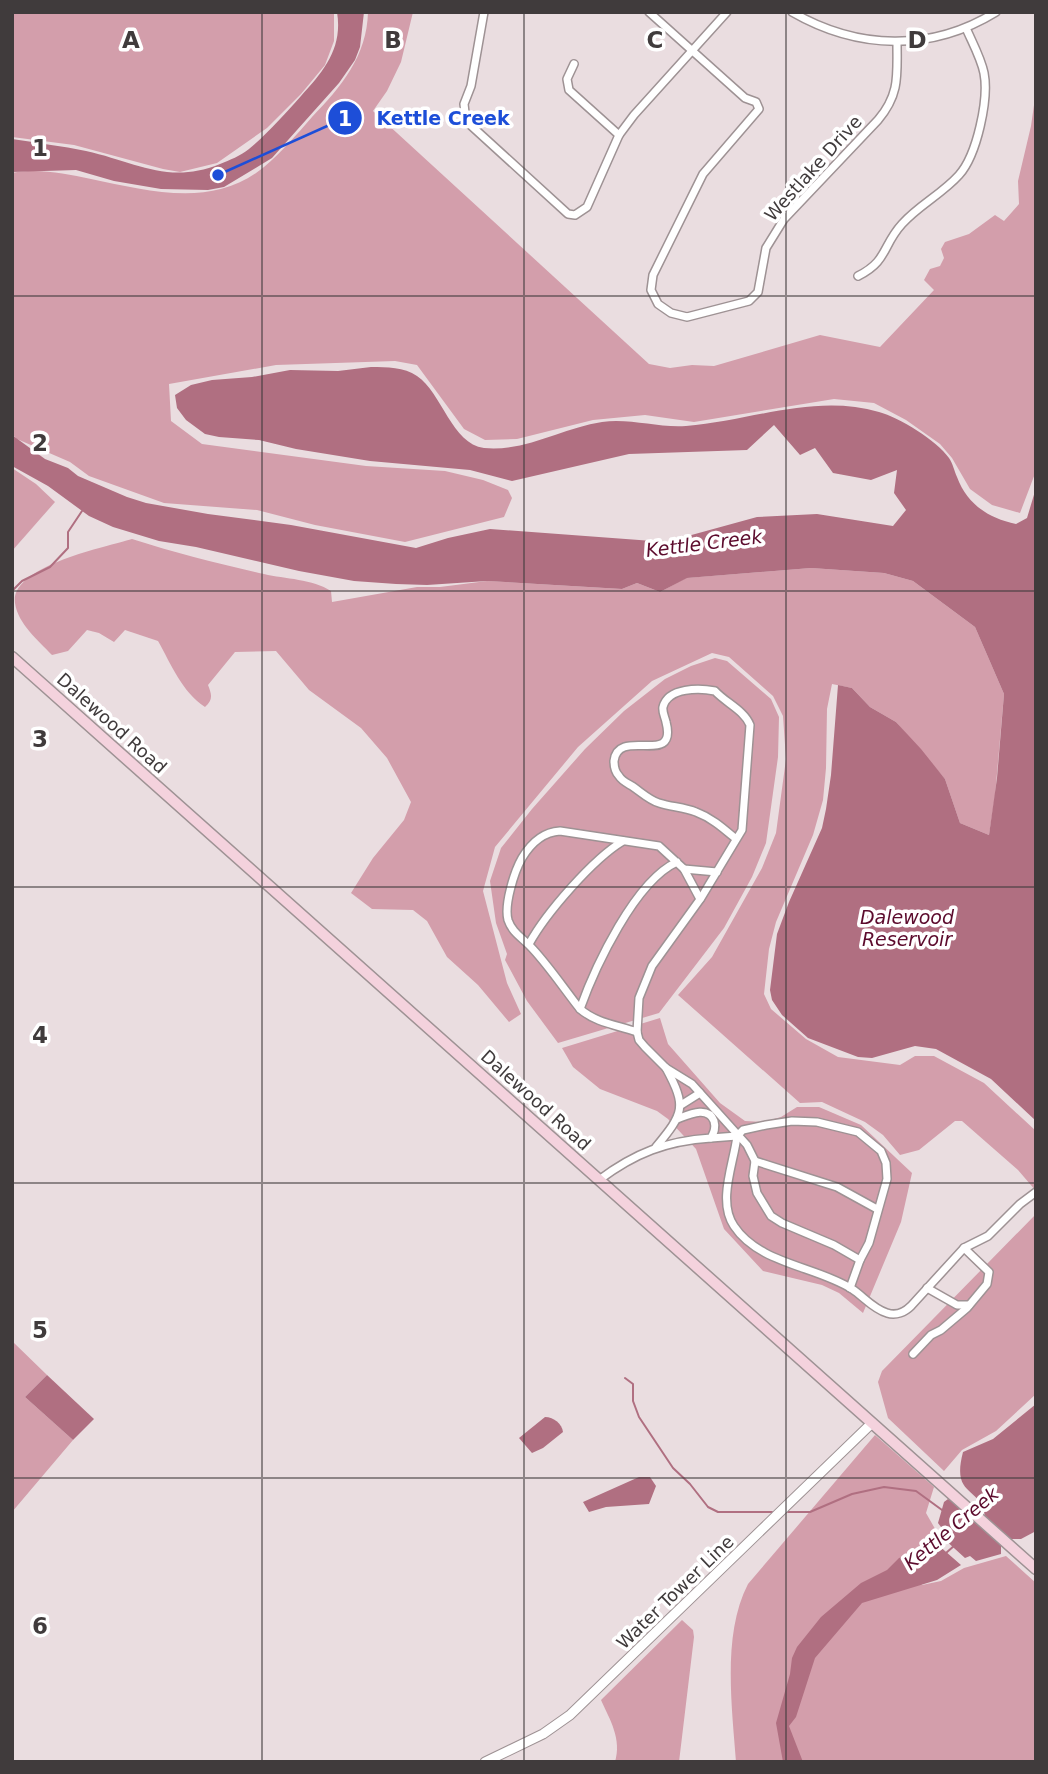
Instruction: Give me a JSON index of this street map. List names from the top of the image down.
{
  "streets": {
    "main road": ["Dalewood Road"],
    "street": ["Westlake Drive", "Water Tower Line"]
  },
  "crossings": [
    ["Dalewood Road", "Water Tower Line"]
  ],
  "water": ["Kettle Creek", "Dalewood Reservoir"],
  "places": ["Kettle Creek"],
  "grid": {
    "columns": [
      "A",
      "B",
      "C",
      "D"
    ],
    "rows": [
      "1",
      "2",
      "3",
      "4",
      "5",
      "6"
    ]
  }
}
